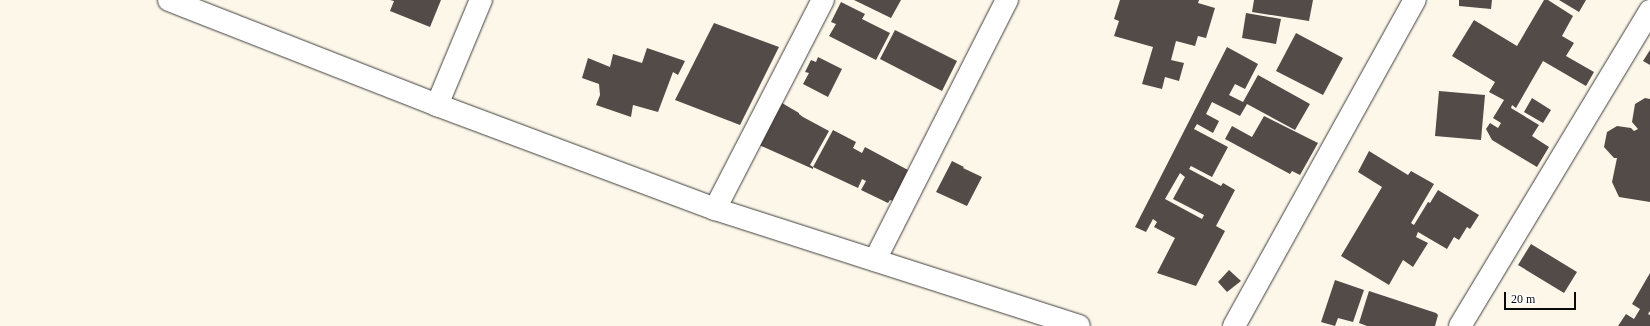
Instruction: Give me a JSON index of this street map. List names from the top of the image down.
{
  "scale_bar": "20 m"
}
